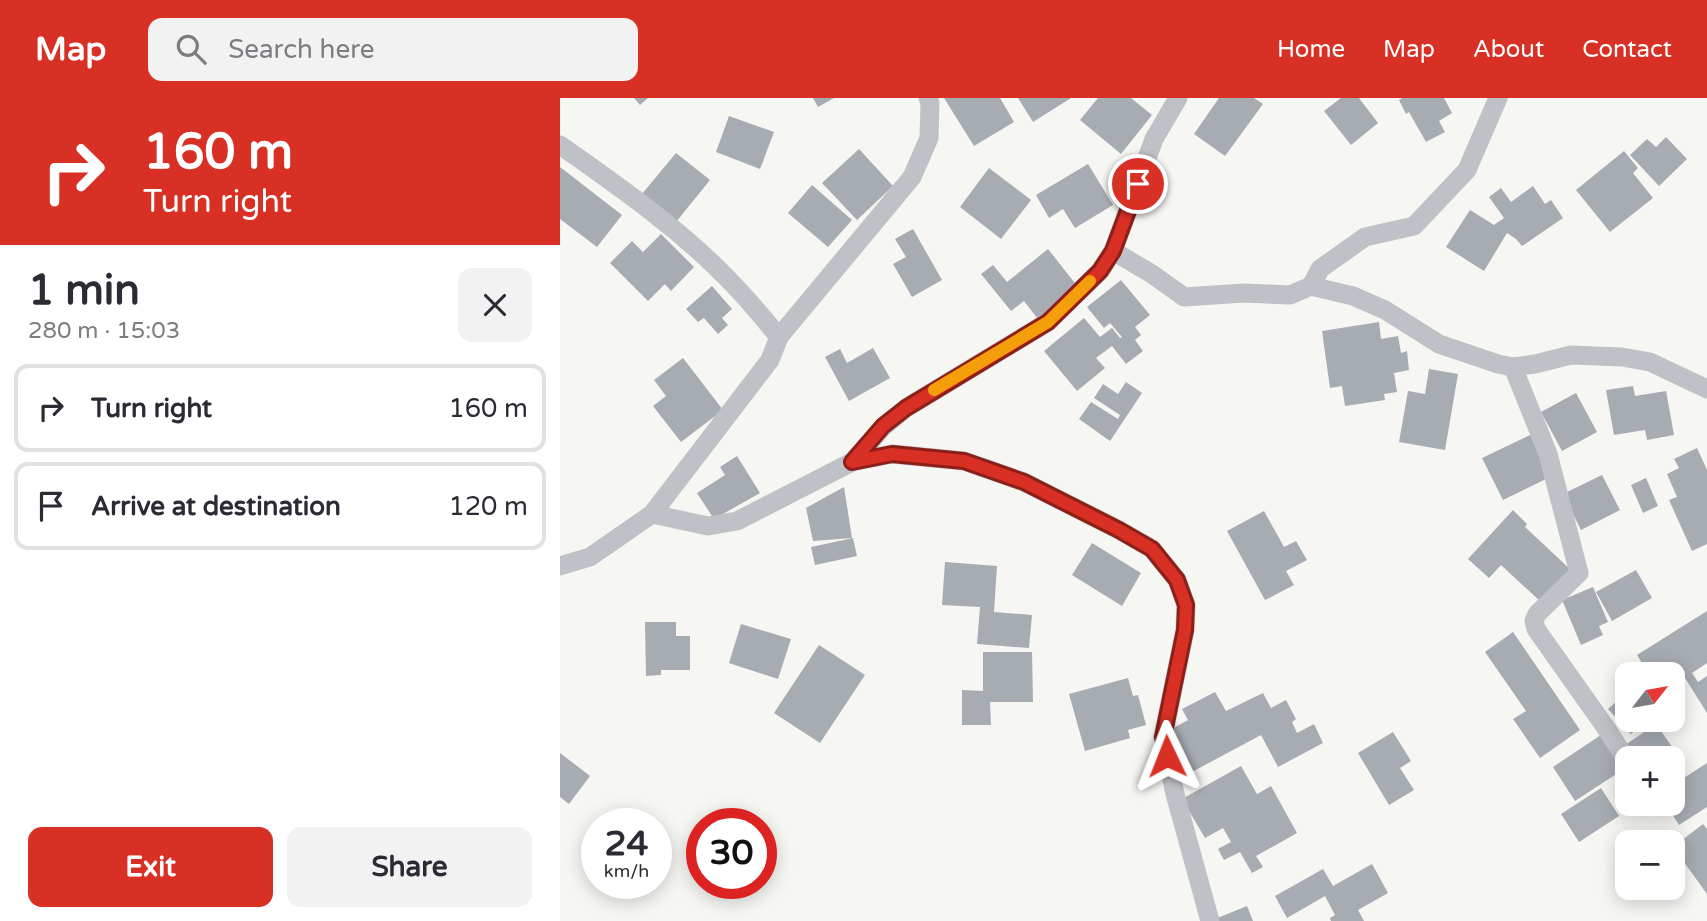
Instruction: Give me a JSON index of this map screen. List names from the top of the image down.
{
  "north": "top right",
  "page": {
    "header": "Map",
    "search": "Search here",
    "nav": [
      "Home",
      "Map",
      "About",
      "Contact"
    ],
    "turn": ["160 m", "Turn right"],
    "heading": ["1 min", "280 m · 15:03"],
    "list": [
      {
        "name": "Turn right",
        "value": "160 m"
      },
      {
        "name": "Arrive at destination",
        "value": "120 m"
      }
    ],
    "map_buttons": ["+", "−"],
    "speed": "24 km/h",
    "limit": "30",
    "buttons": ["Exit", "Share"]
  }
}
